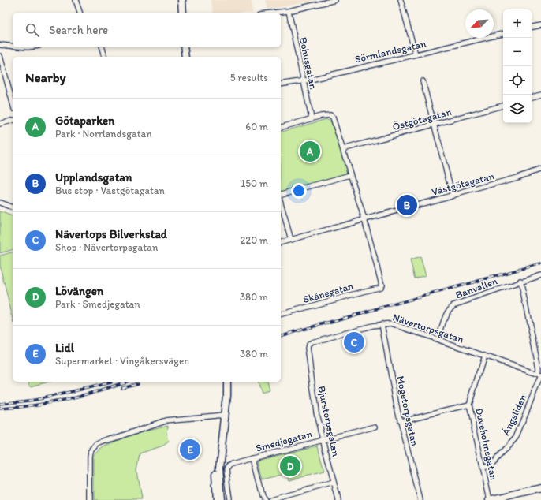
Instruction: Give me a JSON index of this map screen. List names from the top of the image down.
{
  "streets": {
    "street": [
      "Sörmlandsgatan",
      "Bohusgatan",
      "Östgötagatan",
      "Västgötagatan",
      "Banvallen",
      "Skånegatan",
      "Nävertorpsgatan",
      "Mogetorpsgatan",
      "Ängsliden",
      "Bjurstorpsgatan",
      "Smedjegatan",
      "Duveholmsgatan"
    ]
  },
  "crossings": [
    ["Sörmlandsgatan", "Bohusgatan"],
    ["Västgötagatan", "Skånegatan"],
    ["Banvallen", "Nävertorpsgatan"],
    ["Banvallen", "Ängsliden"],
    ["Nävertorpsgatan", "Mogetorpsgatan"],
    ["Nävertorpsgatan", "Ängsliden"],
    ["Nävertorpsgatan", "Bjurstorpsgatan"],
    ["Nävertorpsgatan", "Duveholmsgatan"],
    ["Ängsliden", "Duveholmsgatan"],
    ["Bjurstorpsgatan", "Smedjegatan"]
  ],
  "north": "bottom left",
  "page": {
    "map_buttons": ["+", "−"],
    "search": "Search here",
    "heading": ["Nearby", "5 results"],
    "list": [
      {
        "mark": "A",
        "name": "Götaparken",
        "note": "Park · Norrlandsgatan",
        "value": "60 m"
      },
      {
        "mark": "B",
        "name": "Upplandsgatan",
        "note": "Bus stop · Västgötagatan",
        "value": "150 m"
      },
      {
        "mark": "C",
        "name": "Nävertops Bilverkstad",
        "note": "Shop · Nävertorpsgatan",
        "value": "220 m"
      },
      {
        "mark": "D",
        "name": "Lövängen",
        "note": "Park · Smedjegatan",
        "value": "380 m"
      },
      {
        "mark": "E",
        "name": "Lidl",
        "note": "Supermarket · Vingåkersvägen",
        "value": "380 m"
      }
    ],
    "pins": [
      "A",
      "B",
      "C",
      "E",
      "D"
    ]
  }
}
